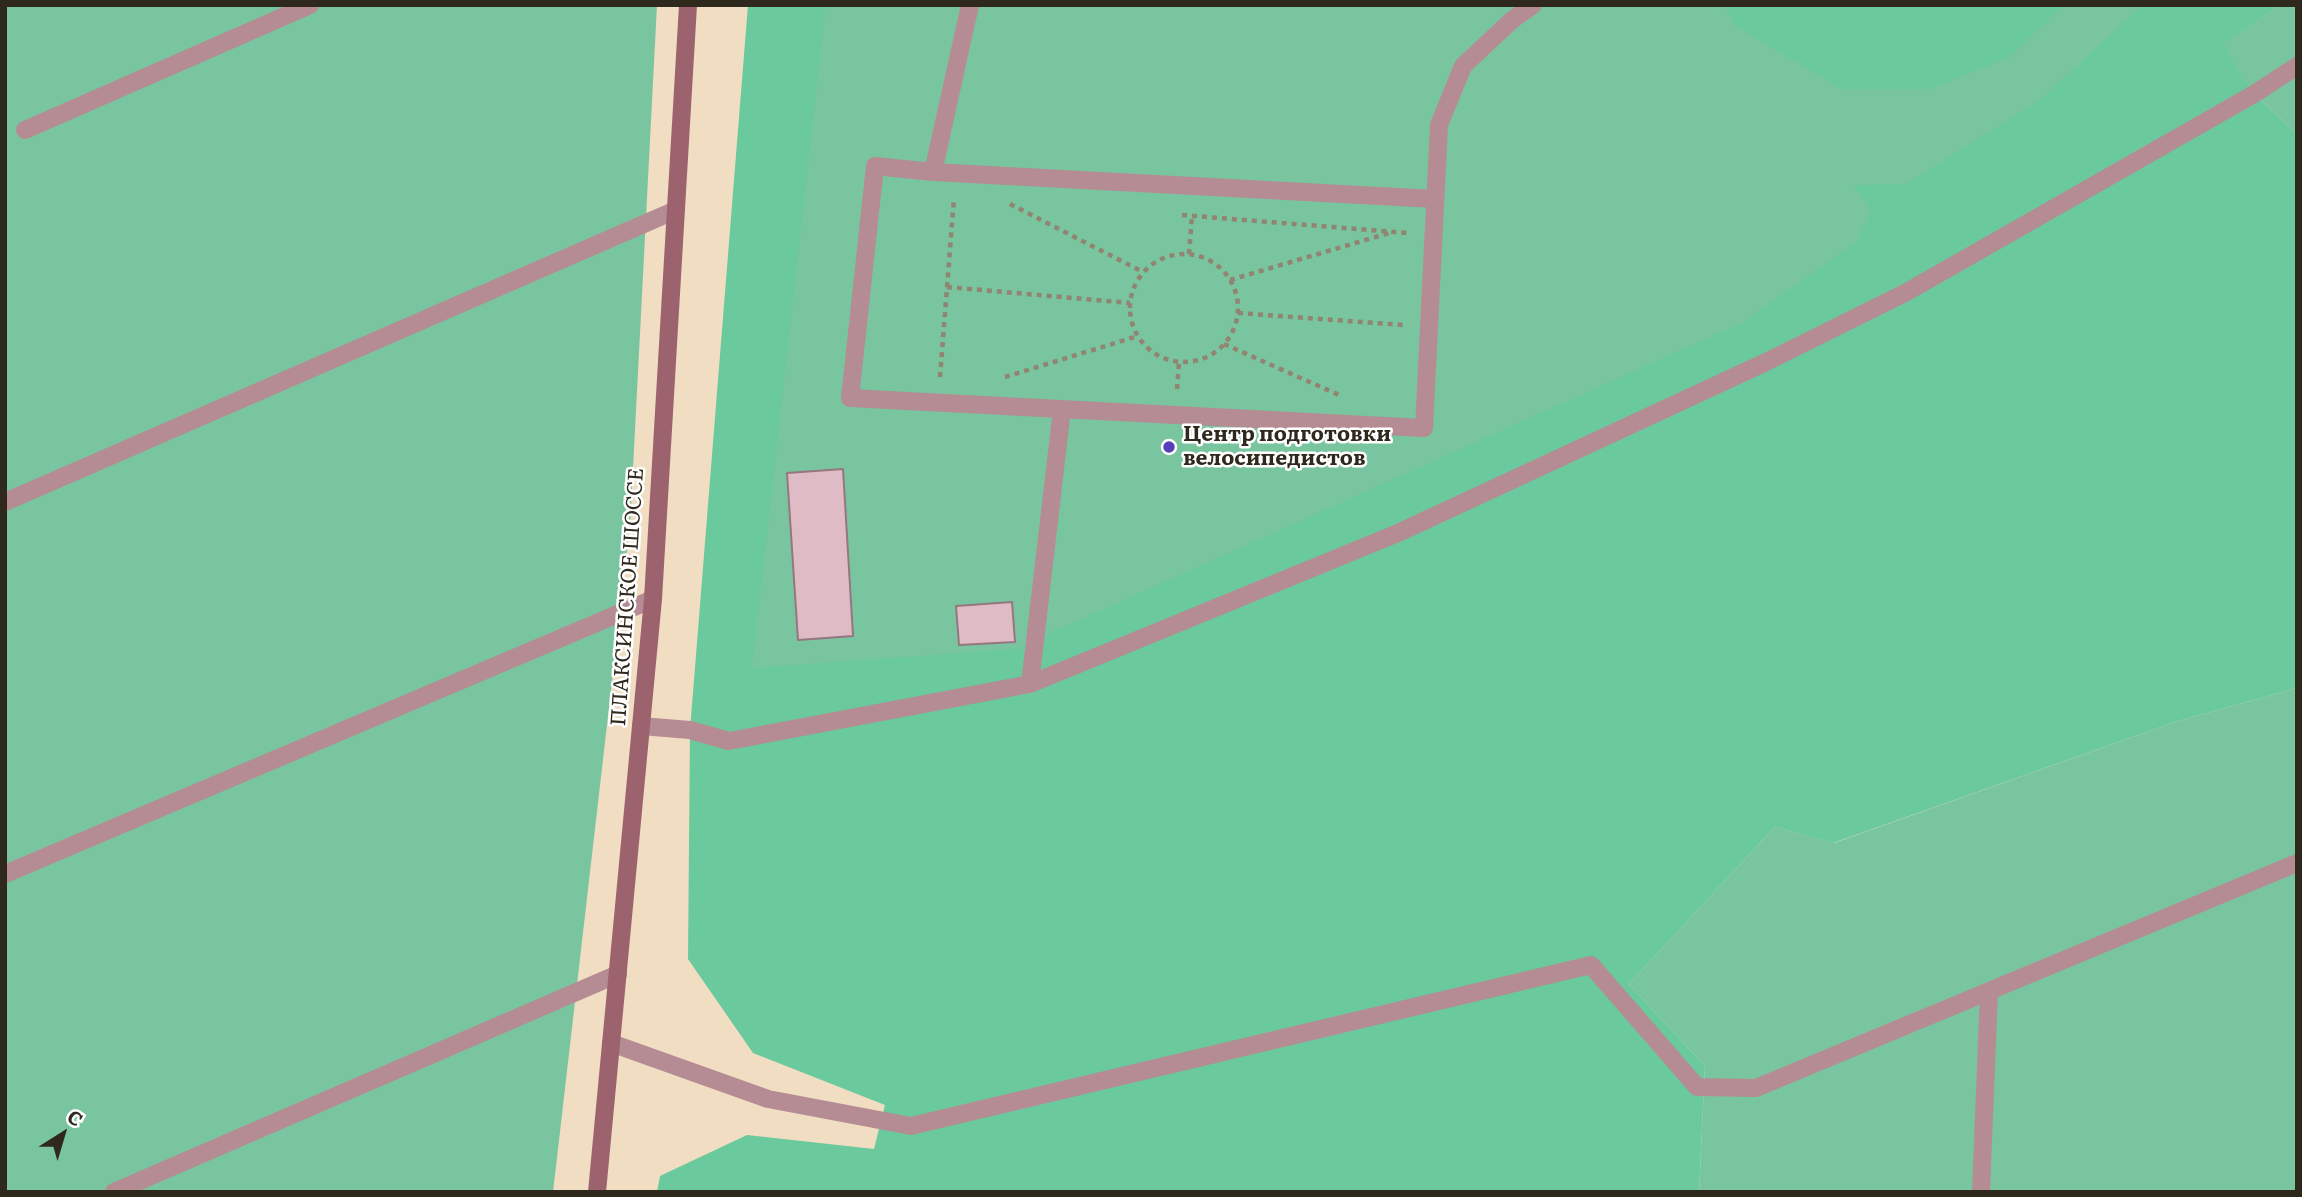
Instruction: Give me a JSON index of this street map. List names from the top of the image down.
{
  "streets": {
    "main road": ["ПЛАКСИНСКОЕ ШОССЕ"]
  },
  "places": ["Центр подготовки велосипедистов"],
  "north": "top right"
}
